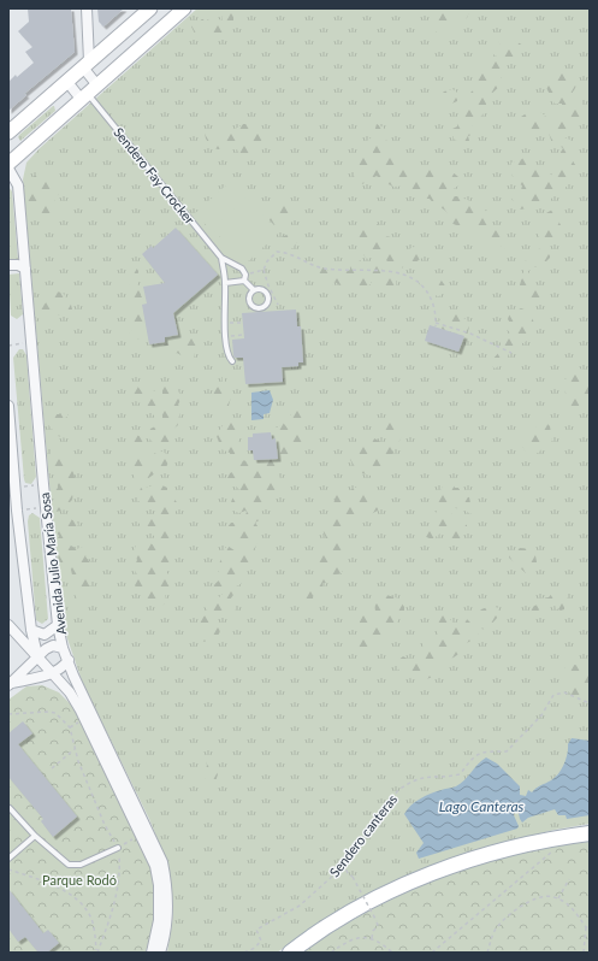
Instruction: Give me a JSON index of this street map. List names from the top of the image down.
{
  "streets": {
    "street": ["Avenida Julio María Sosa"],
    "lane": ["Sendero Fay Crocker"],
    "path": ["Sendero canteras"]
  },
  "water": ["Lago Canteras"],
  "parks": ["Parque Rodó"]
}
